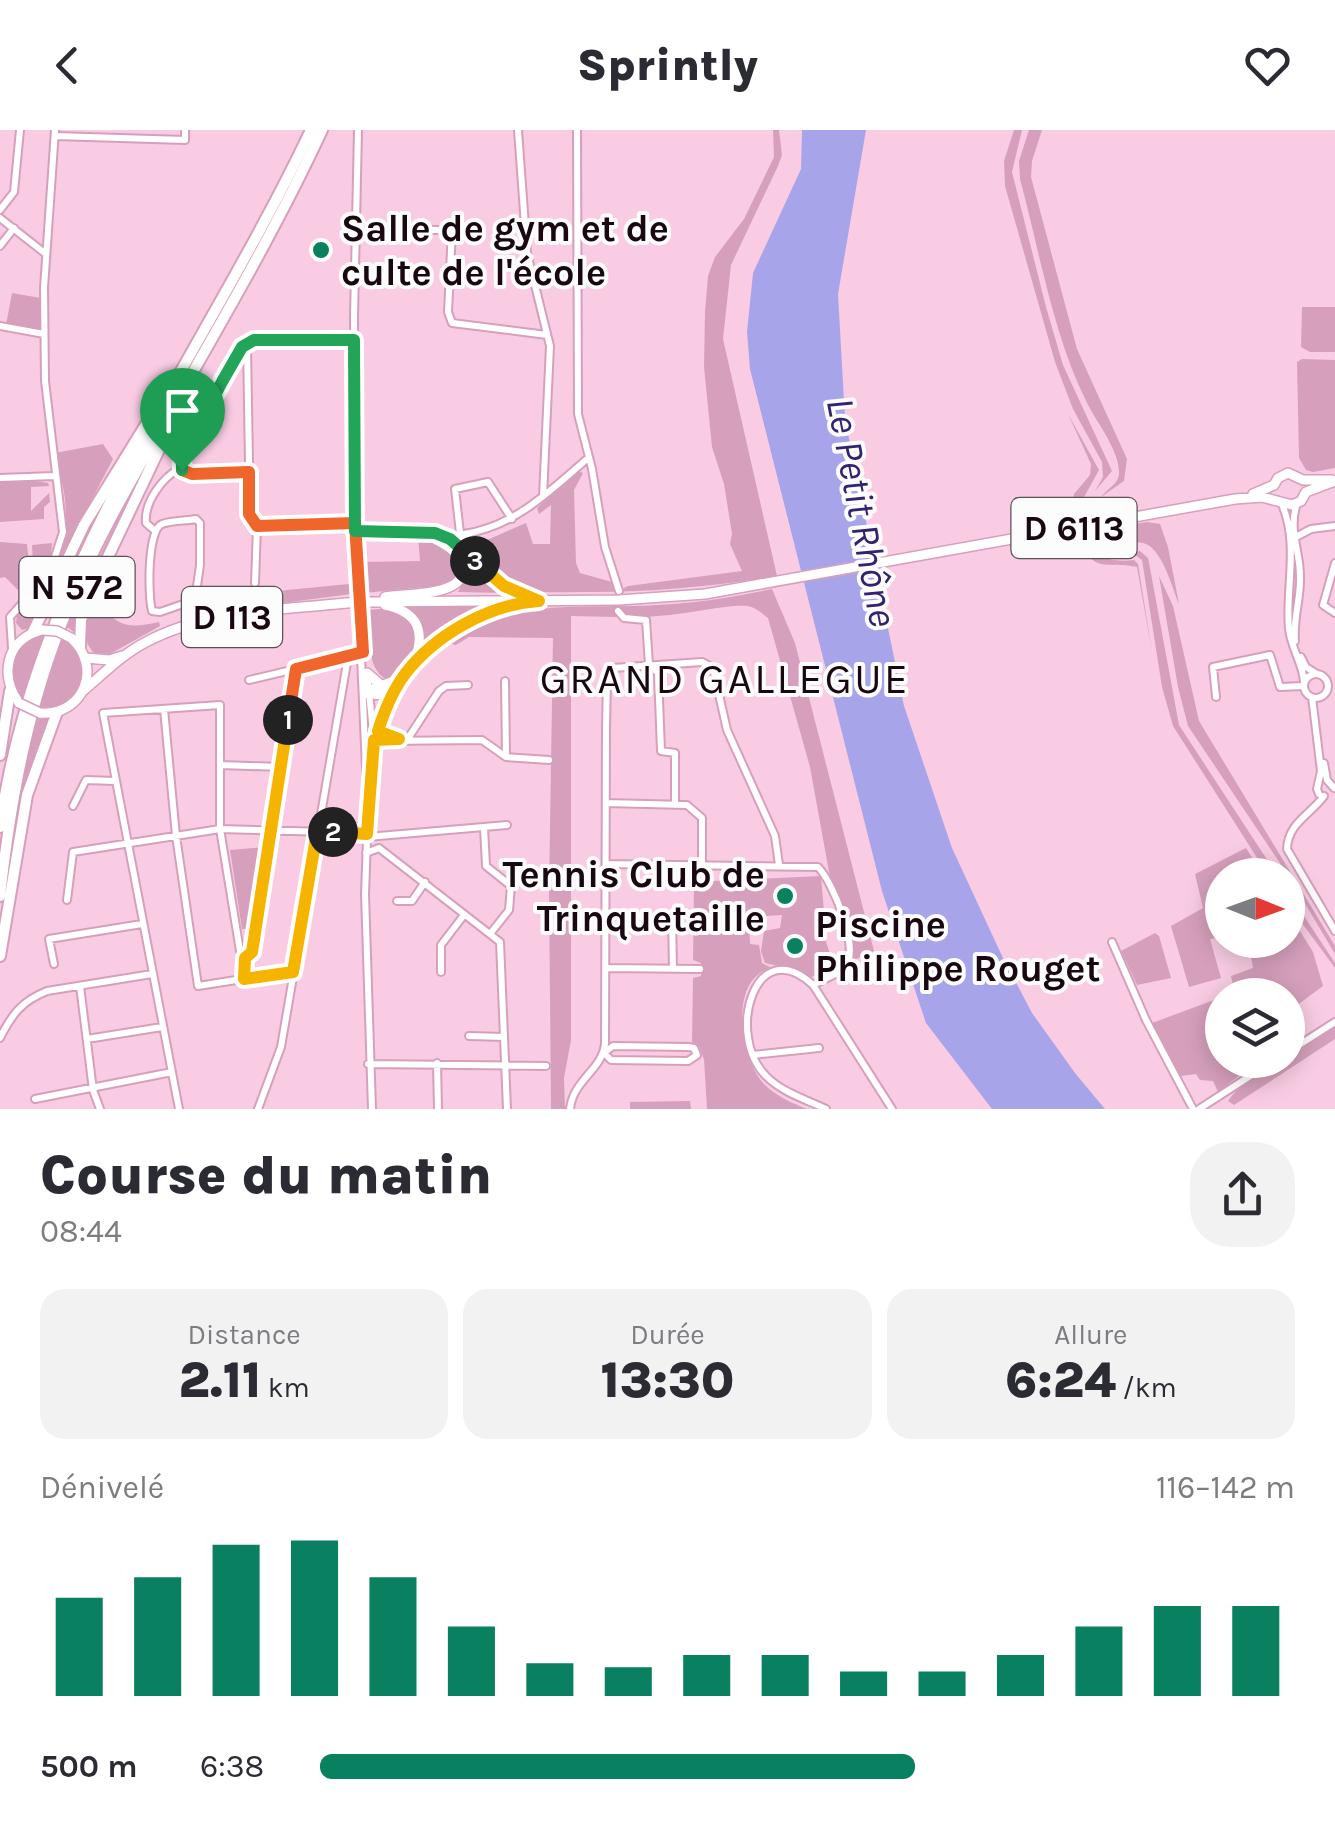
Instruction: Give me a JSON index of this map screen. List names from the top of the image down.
{
  "streets": {
    "highway": ["N 572"],
    "main road": ["D 6113", "D 113"]
  },
  "crossings": [
    ["D 6113", "D 113"]
  ],
  "districts": ["GRAND GALLEGUE"],
  "water": ["Le Petit Rhône"],
  "places": ["Salle de gym et de culte de l'école", "Tennis Club de Trinquetaille", "Piscine Philippe Rouget"],
  "north": "right",
  "page": {
    "header": "Sprintly",
    "pins": ["3", "1", "2"],
    "heading": ["Course du matin", "08:44"],
    "stats": [
      ["Distance", "2.11 km"],
      ["Durée", "13:30"],
      ["Allure", "6:24 /km"]
    ],
    "chart": ["Dénivelé", "116–142 m"],
    "list": [
      {
        "name": "500 m",
        "note": "6:38"
      }
    ]
  }
}
